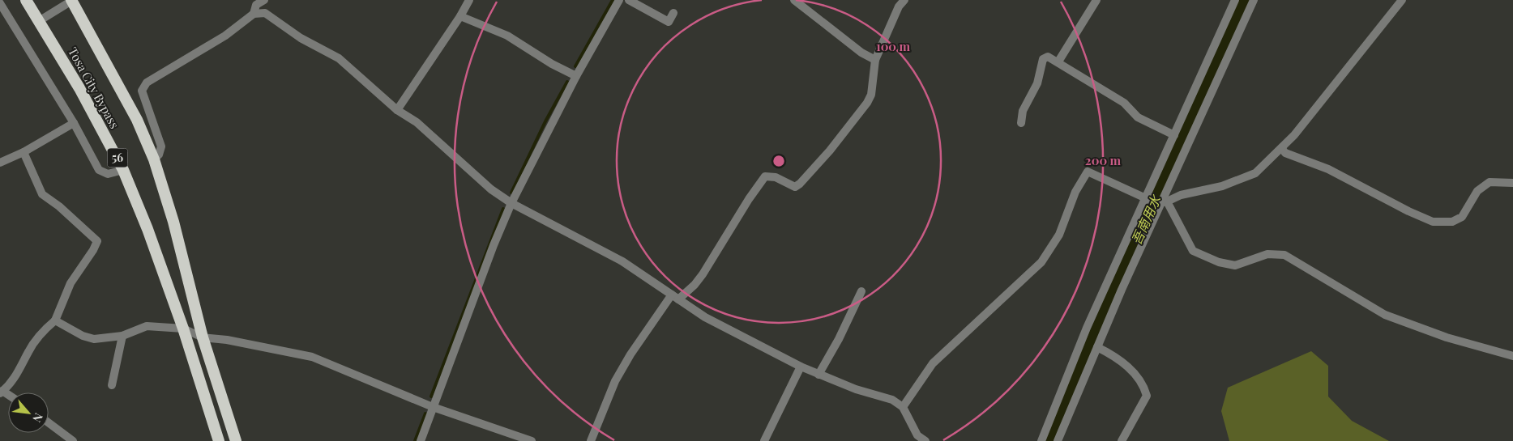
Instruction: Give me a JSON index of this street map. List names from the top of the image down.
{
  "streets": {
    "highway": ["Tosa City Bypass", "56"]
  },
  "crossings": [
    ["Tosa City Bypass", "56"]
  ],
  "water": ["吾南用水"],
  "north": "bottom right",
  "rings": ["100 m", "200 m"]
}
